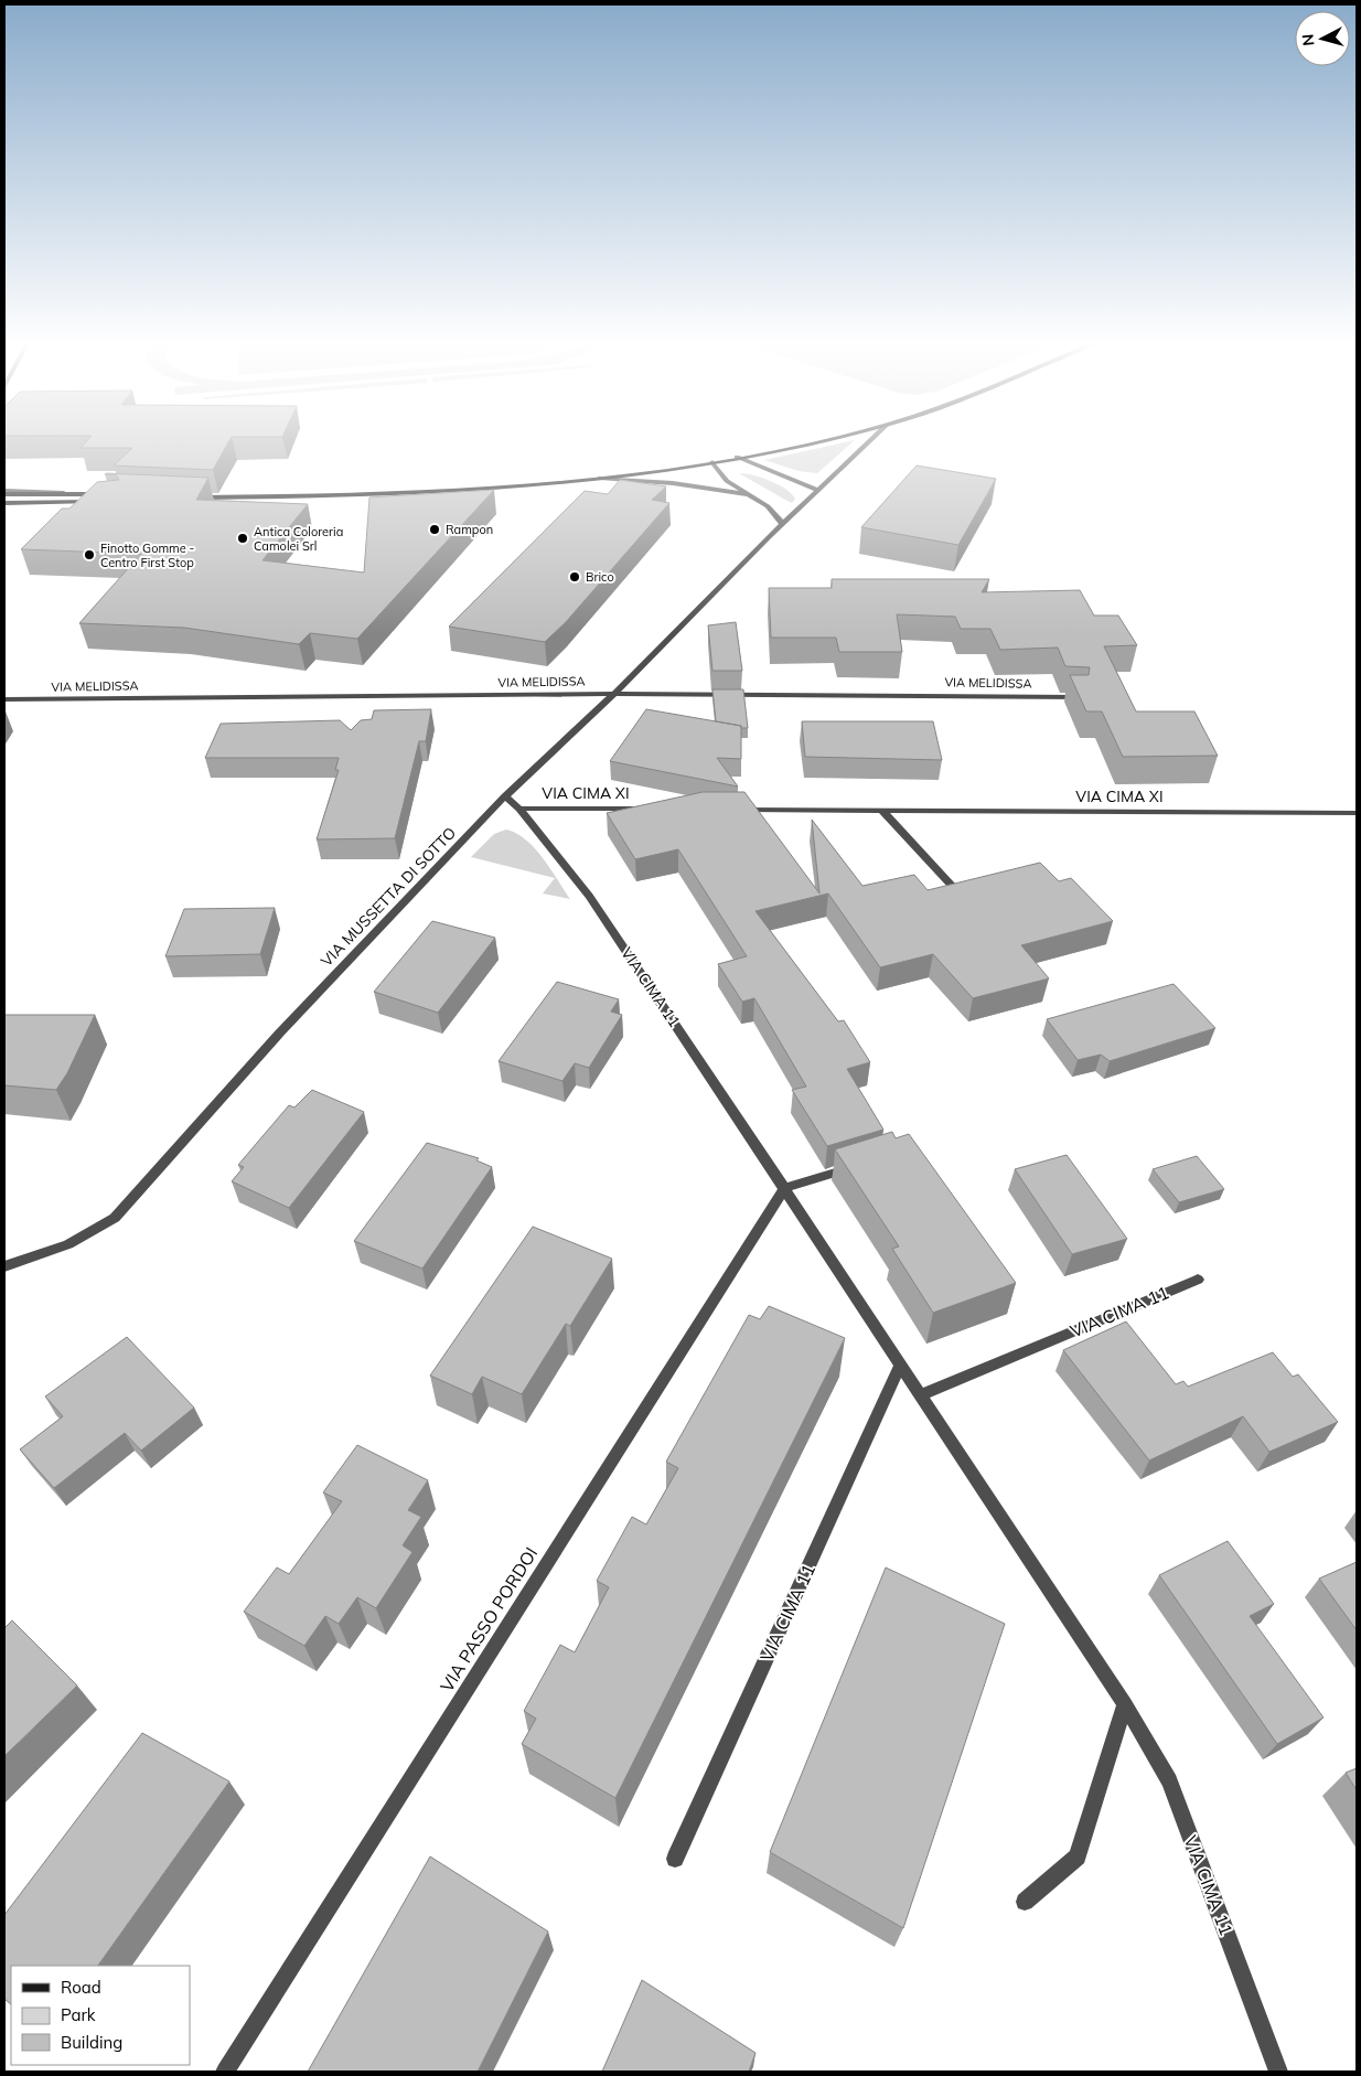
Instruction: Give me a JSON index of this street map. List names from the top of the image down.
{
  "streets": {
    "street": [
      "VIA MELIDISSA",
      "VIA CIMA XI",
      "VIA MUSSETTA DI SOTTO",
      "VIA CIMA 11",
      "VIA PASSO PORDOI"
    ]
  },
  "crossings": [
    ["VIA MELIDISSA", "VIA MUSSETTA DI SOTTO"],
    ["VIA CIMA XI", "VIA CIMA 11"],
    ["VIA MUSSETTA DI SOTTO", "VIA CIMA 11"],
    ["VIA CIMA 11", "VIA PASSO PORDOI"]
  ],
  "places": [
    "Rampon",
    "Antica Coloreria Camolei Srl",
    "Finotto Gomme - Centro First Stop",
    "Brico"
  ],
  "legend": ["Road", "Park", "Building"],
  "north": "left"
}
